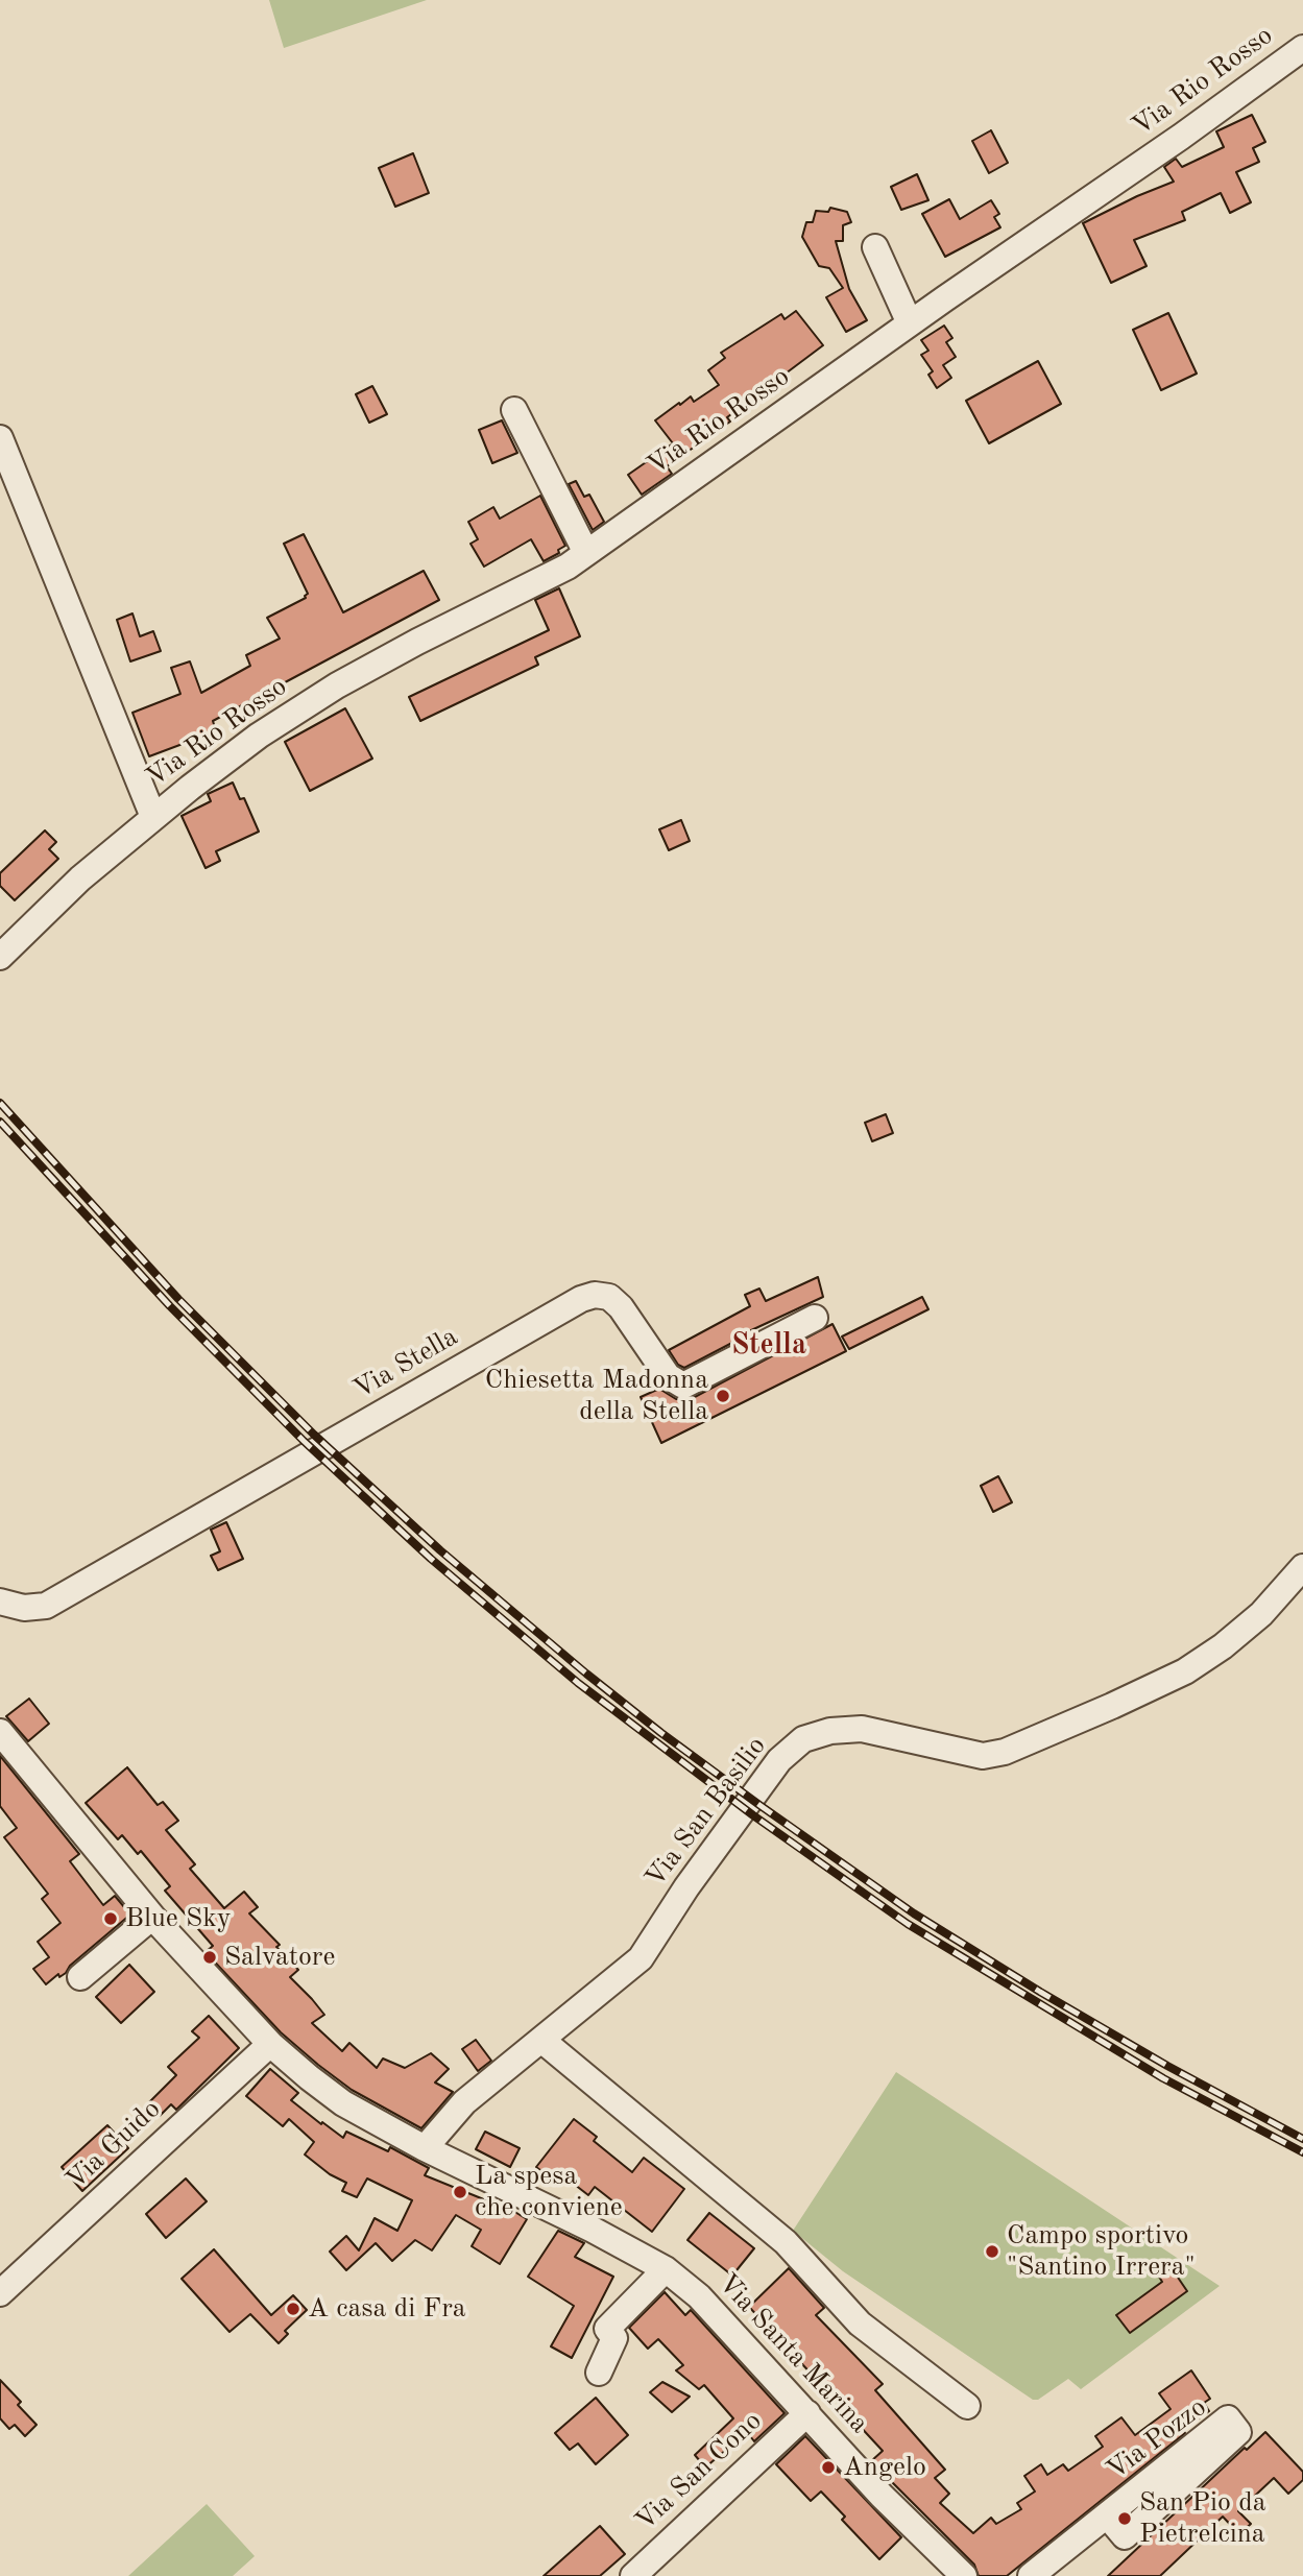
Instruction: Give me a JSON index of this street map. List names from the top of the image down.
{
  "streets": {
    "street": [
      "Via Rio Rosso",
      "Via Stella",
      "Via San Basilio",
      "Via Guido",
      "Via Santa Marina",
      "Via Pozzo",
      "Via San Cono"
    ]
  },
  "crossings": [
    ["Via San Basilio", "Via Santa Marina"],
    ["Via Guido", "Via Santa Marina"],
    ["Via Santa Marina", "Via San Cono"]
  ],
  "districts": ["Stella"],
  "places": [
    "Chiesetta Madonna della Stella",
    "Blue Sky",
    "Salvatore",
    "La spesa che conviene",
    "Campo sportivo \"Santino Irrera\"",
    "A casa di Fra",
    "Angelo",
    "San Pio da Pietrelcina"
  ]
}
